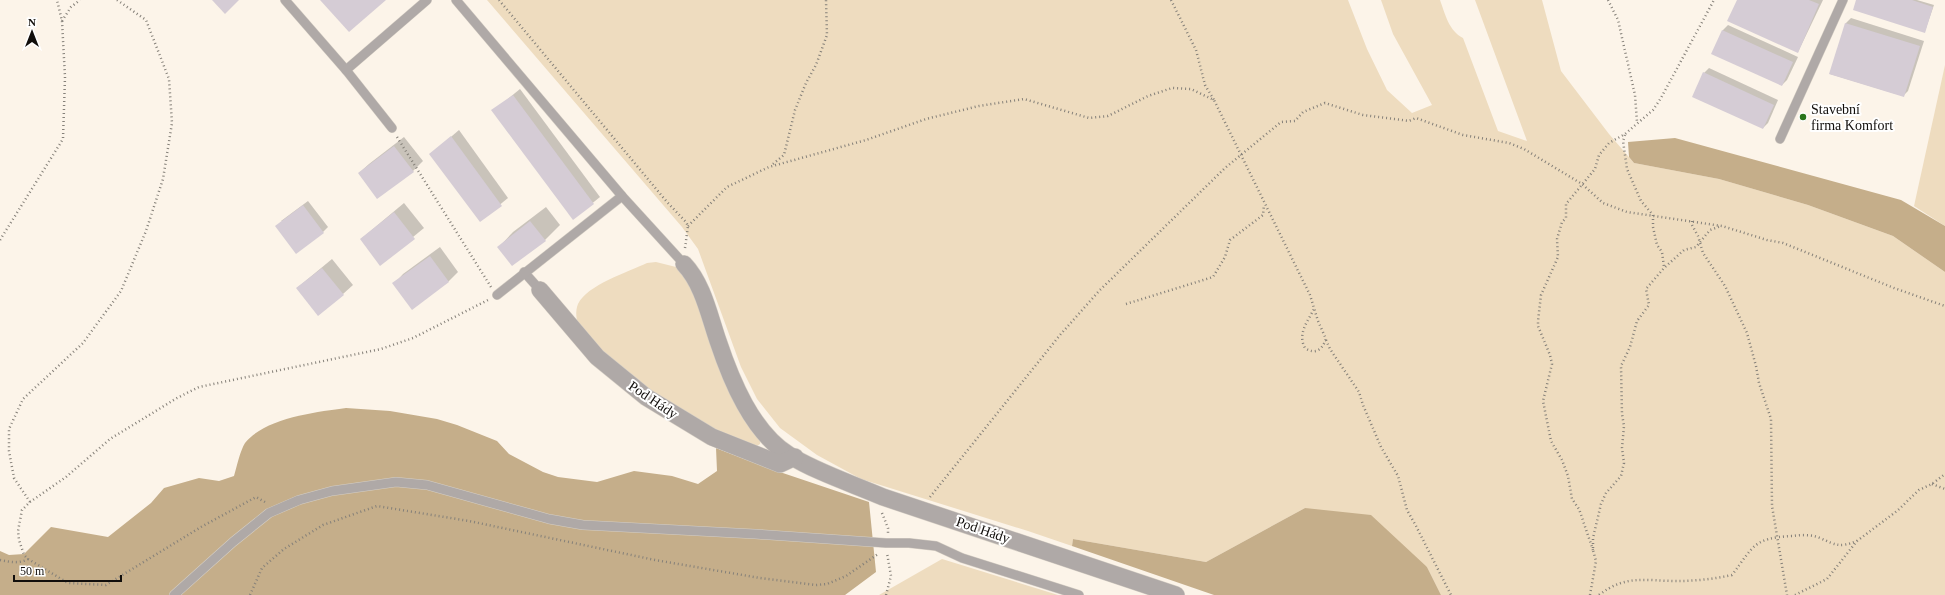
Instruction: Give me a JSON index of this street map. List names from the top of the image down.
{
  "streets": {
    "street": ["Pod Hády"]
  },
  "places": ["Stavební firma Komfort"],
  "scale_bar": "50 m",
  "north": "top"
}
